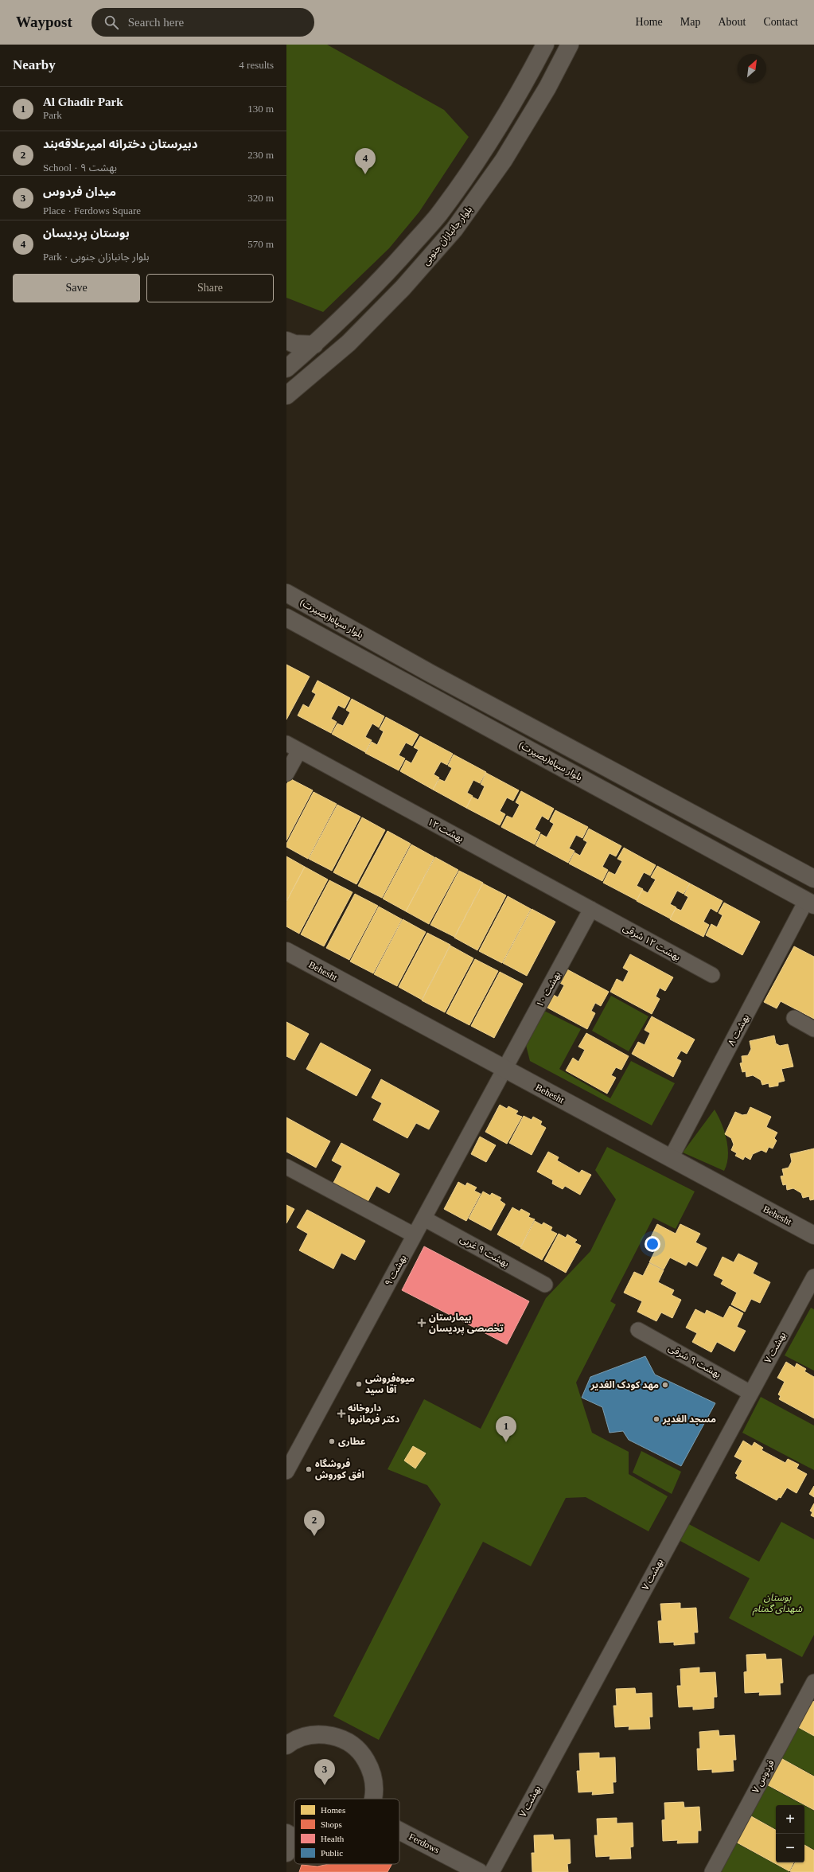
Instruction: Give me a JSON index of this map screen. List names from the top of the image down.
{
  "streets": {
    "main road": [
      "بلوار جانبازان جنوبی",
      "بلوار سپاه(بصیرت)",
      "Behesht",
      "Ferdows"
    ],
    "street": [
      "بهشت ۱۲",
      "بهشت ۱۲ شرقی",
      "بهشت ۱۰",
      "بهشت ۸",
      "بهشت ۹ غربی",
      "بهشت ۹",
      "بهشت ۷",
      "بهشت ۹ شرقی",
      "فردوس ۷"
    ]
  },
  "crossings": [
    ["بلوار سپاه(بصیرت)", "بهشت ۸"],
    ["بهشت ۱۲", "بهشت ۱۲ شرقی"],
    ["بهشت ۱۲", "بهشت ۱۰"],
    ["بهشت ۱۲ شرقی", "بهشت ۱۰"],
    ["Behesht", "بهشت ۱۰"],
    ["Behesht", "بهشت ۸"],
    ["Behesht", "بهشت ۹"],
    ["بهشت ۱۰", "بهشت ۹"],
    ["بهشت ۹ غربی", "بهشت ۹"],
    ["بهشت ۷", "بهشت ۹ شرقی"]
  ],
  "parks": ["بوستان شهدای گمنام"],
  "places": {
    "health": ["بیمارستان تخصصی پردیسان", "داروخانه دکتر فرمانروا"],
    "other": [
      "میوه‌فروشی آقا سید",
      "مهد کودک الغدیر",
      "مسجد الغدیر",
      "عطاری",
      "فروشگاه افق کوروش"
    ]
  },
  "legend": [
    "Homes",
    "Shops",
    "Health",
    "Public"
  ],
  "north": "top right",
  "page": {
    "header": "Waypost",
    "search": "Search here",
    "nav": [
      "Home",
      "Map",
      "About",
      "Contact"
    ],
    "heading": ["Nearby", "4 results"],
    "list": [
      {
        "mark": "1",
        "name": "Al Ghadir Park",
        "note": "Park",
        "value": "130 m"
      },
      {
        "mark": "2",
        "name": "دبیرستان دخترانه امیرعلاقه‌بند",
        "note": "School · بهشت ۹",
        "value": "230 m"
      },
      {
        "mark": "3",
        "name": "میدان فردوس",
        "note": "Place · Ferdows Square",
        "value": "320 m"
      },
      {
        "mark": "4",
        "name": "بوستان پردیسان",
        "note": "Park · بلوار جانبازان جنوبی",
        "value": "570 m"
      }
    ],
    "pins": [
      "4",
      "1",
      "2",
      "3"
    ],
    "buttons": ["Save", "Share"],
    "map_buttons": ["+", "−"]
  }
}
